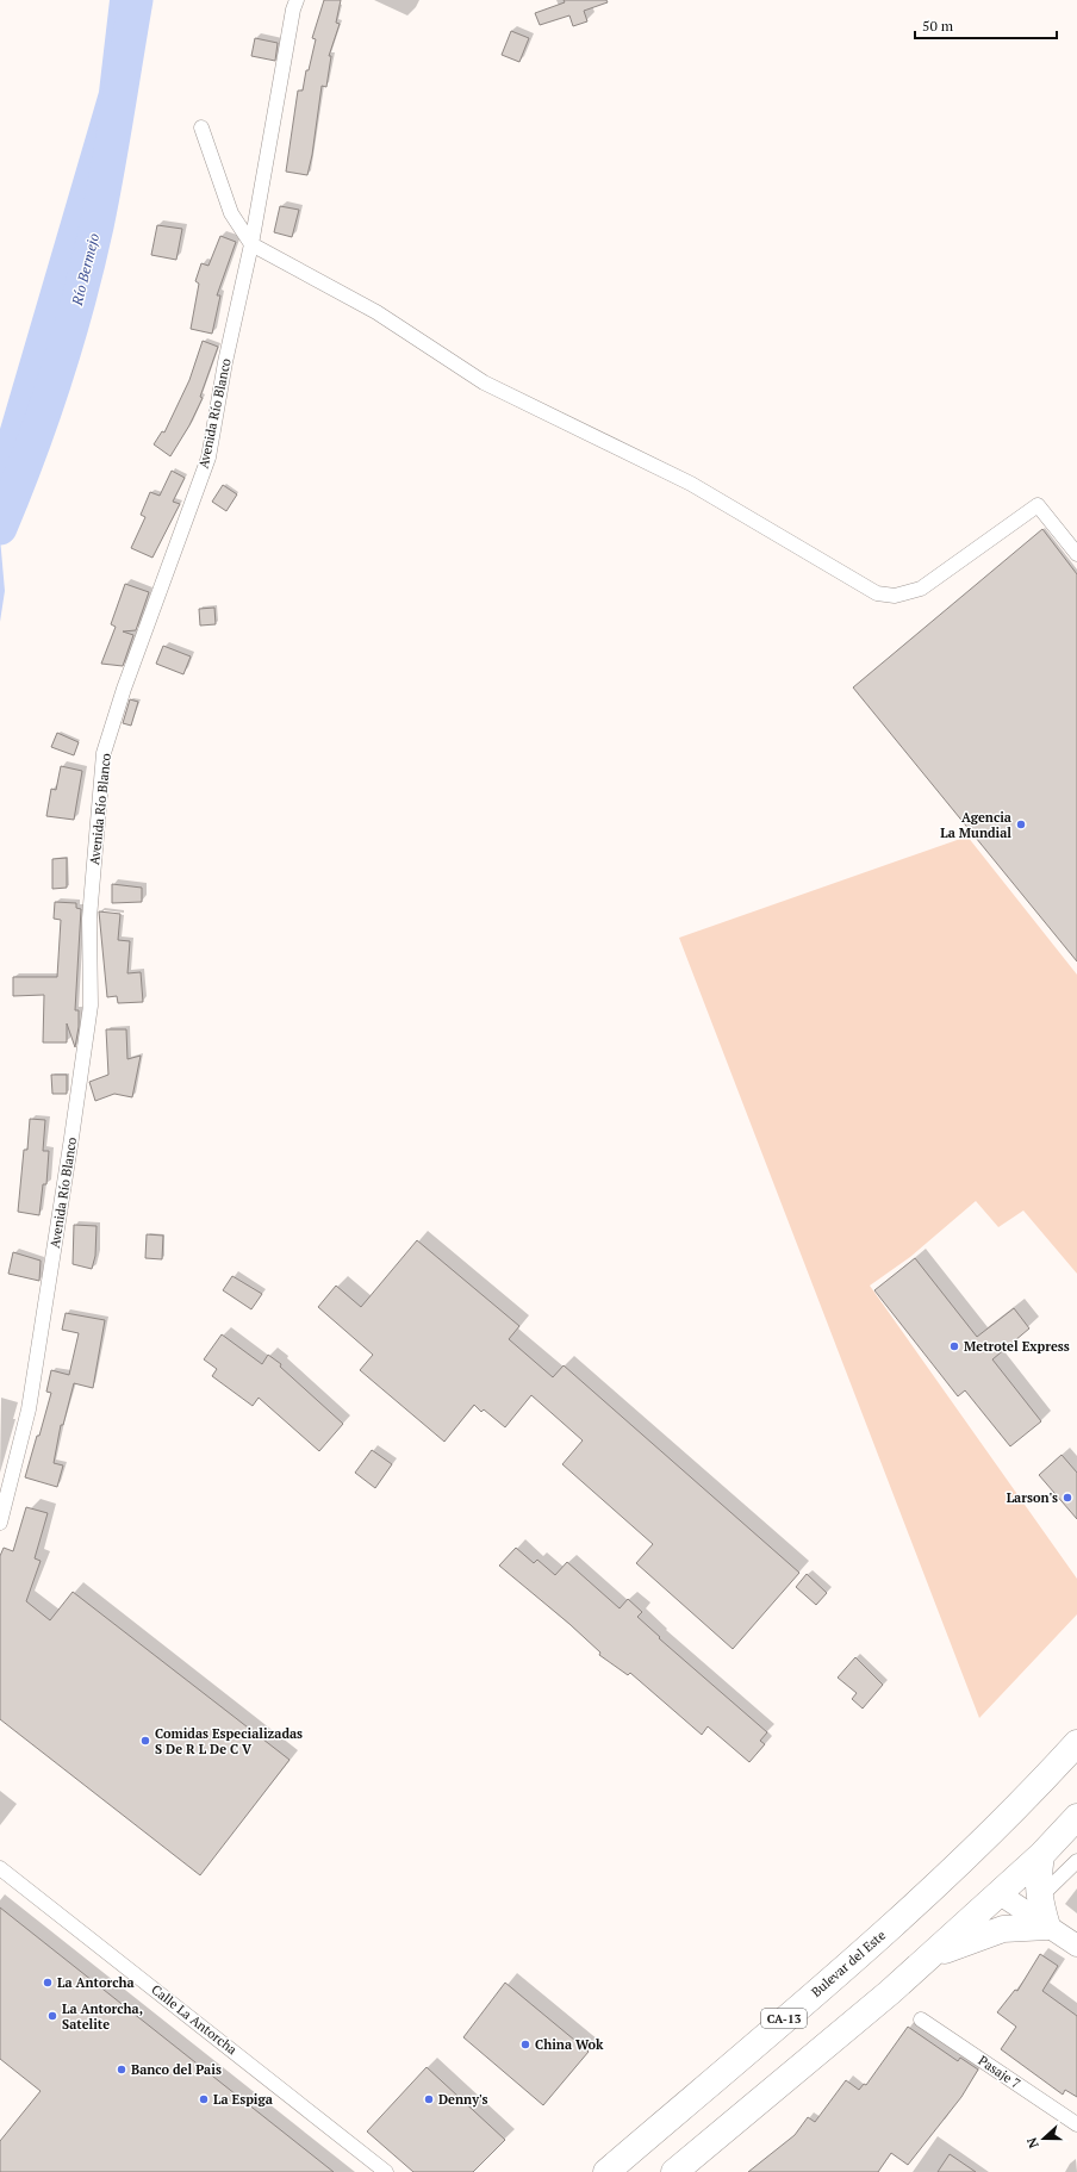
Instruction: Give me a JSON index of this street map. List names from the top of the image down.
{
  "streets": {
    "highway": ["Bulevar del Este", "CA-13"],
    "street": ["Avenida Río Blanco", "Calle La Antorcha", "Pasaje 7"]
  },
  "water": ["Río Bermejo"],
  "places": [
    "Agencia La Mundial",
    "Metrotel Express",
    "Larson's",
    "Comidas Especializadas S De R L De C V",
    "La Antorcha",
    "La Antorcha, Satelite",
    "China Wok",
    "Banco del Pais",
    "La Espiga",
    "Denny's"
  ],
  "scale_bar": "50 m",
  "north": "left"
}
